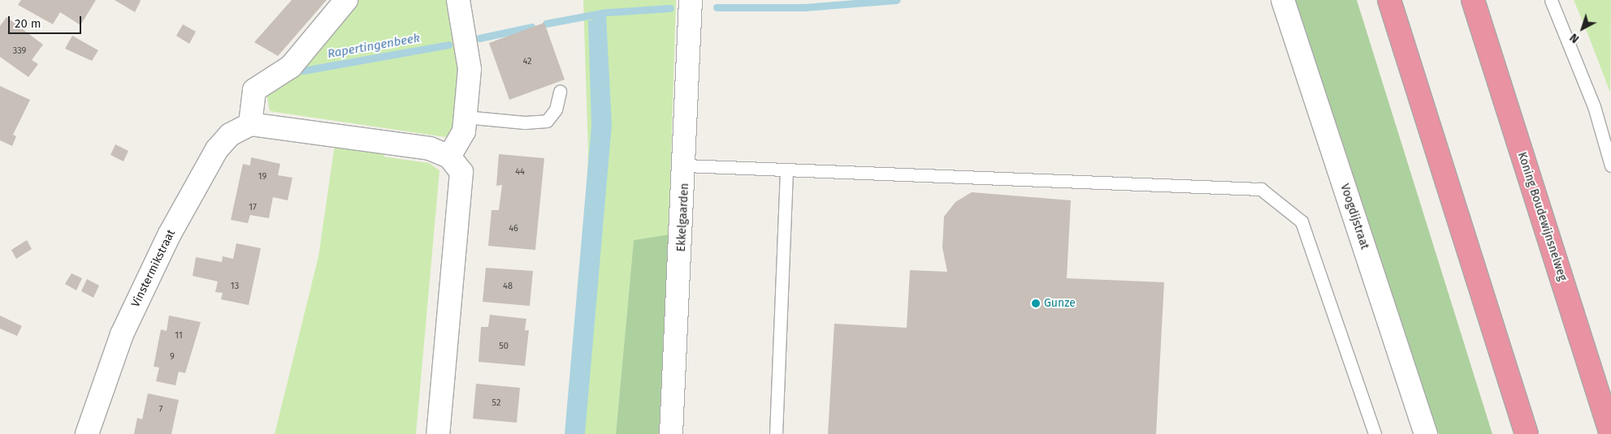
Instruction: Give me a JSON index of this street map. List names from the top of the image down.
{
  "streets": {
    "highway": ["Koning Boudewijnsnelweg"],
    "street": ["Voogdijstraat", "Ekkelgaarden", "Vinstermikstraat"]
  },
  "water": ["Rapertingenbeek"],
  "places": ["Gunze"],
  "house_numbers": [
    "339",
    "42",
    "44",
    "19",
    "17",
    "46",
    "13",
    "48",
    "11",
    "50",
    "9",
    "52",
    "7"
  ],
  "scale_bar": "20 m",
  "north": "bottom left"
}
